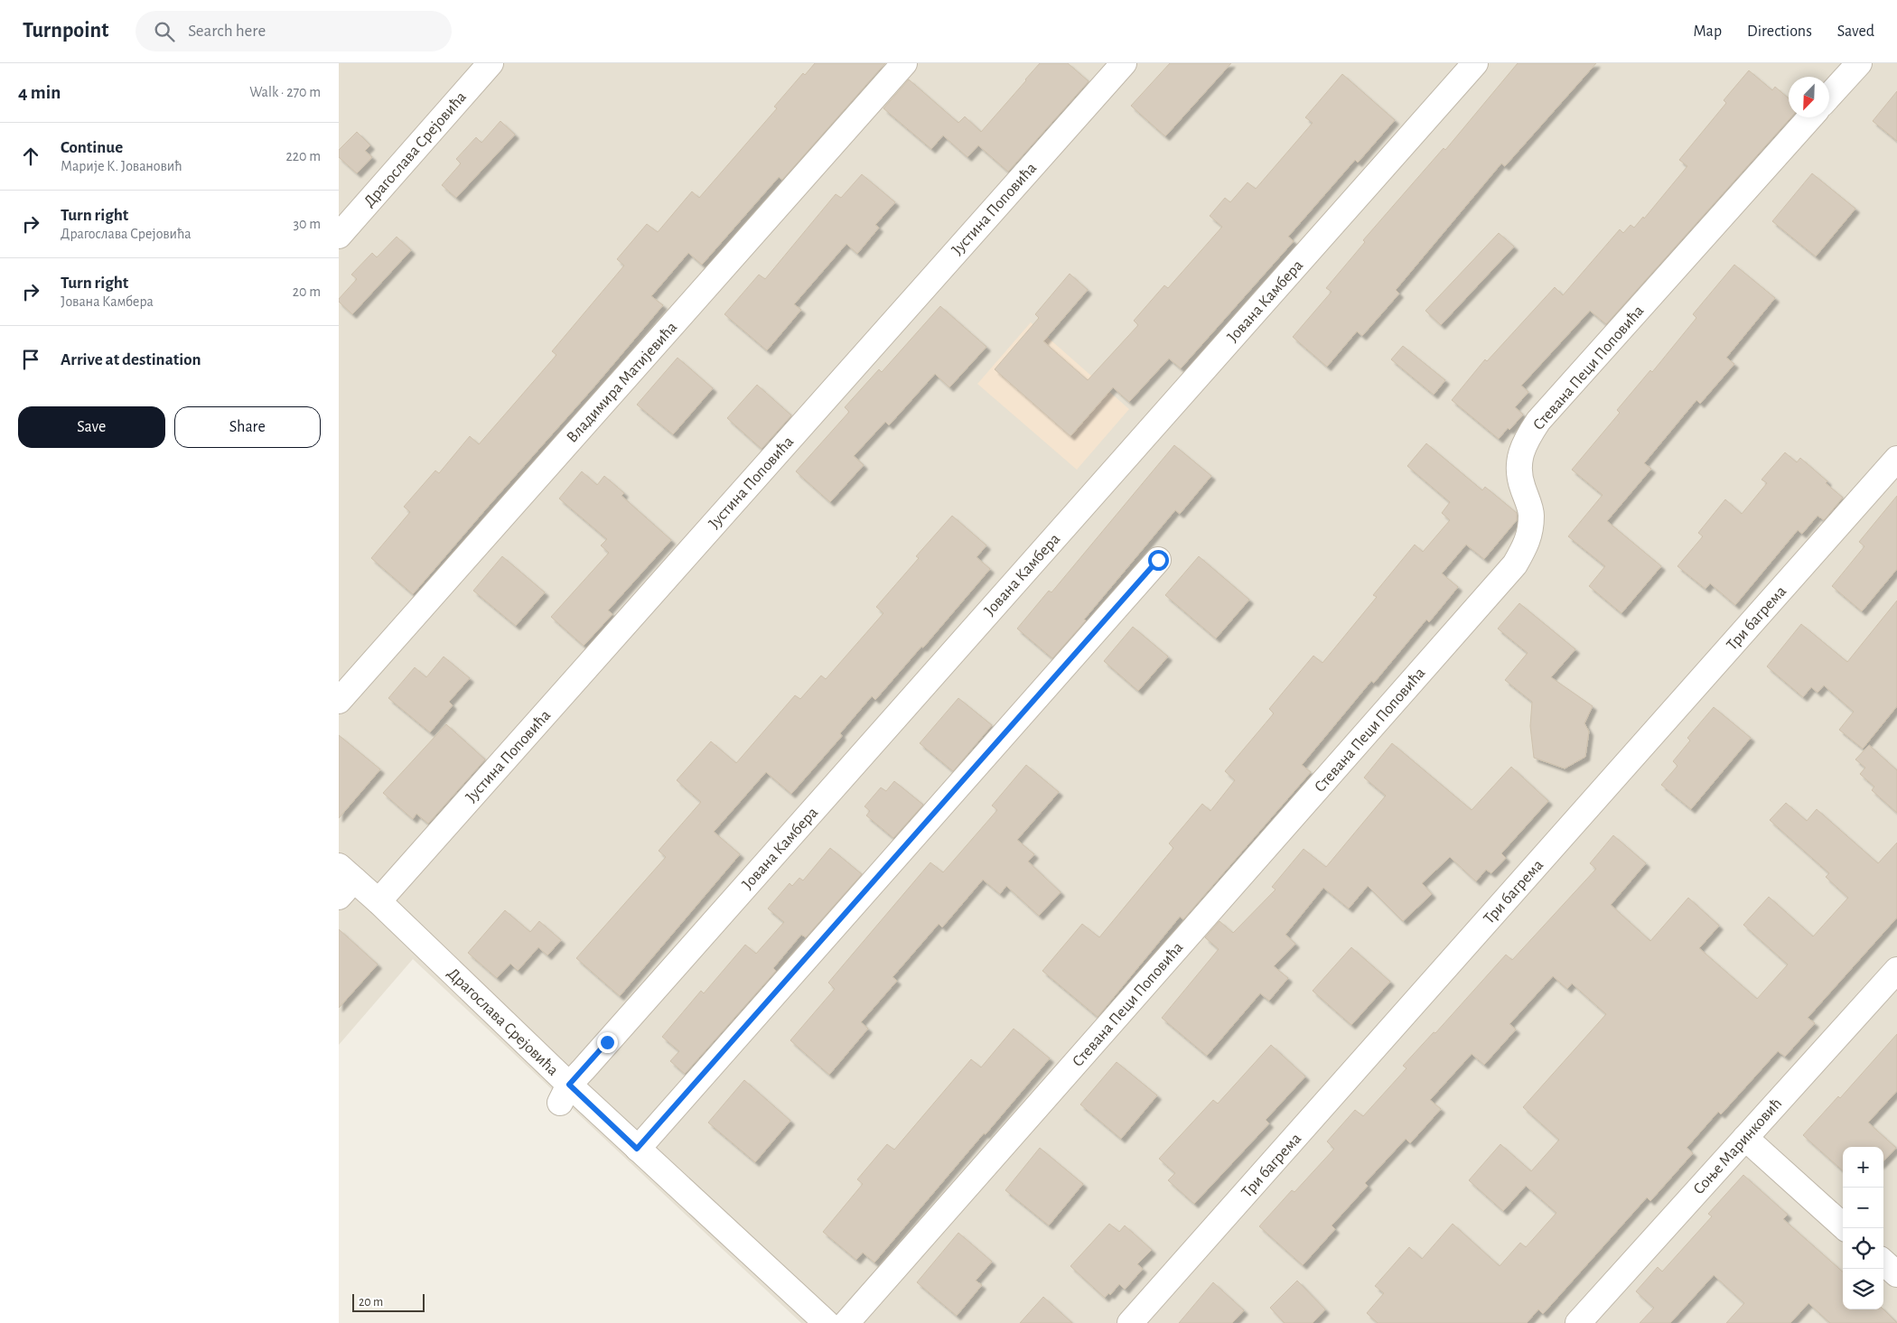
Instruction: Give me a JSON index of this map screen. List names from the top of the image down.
{
  "streets": {
    "street": [
      "Драгослава Срејовића",
      "Јустина Поповића",
      "Јована Камбера",
      "Стевана Пеци Поповића",
      "Владимира Матијевића",
      "Три багрема",
      "Соње Маринковић"
    ]
  },
  "crossings": [
    ["Драгослава Срејовића", "Јустина Поповића"],
    ["Драгослава Срејовића", "Јована Камбера"]
  ],
  "scale_bar": "20 m",
  "north": "bottom left",
  "page": {
    "header": "Turnpoint",
    "search": "Search here",
    "nav": ["Map", "Directions", "Saved"],
    "heading": ["4 min", "Walk · 270 m"],
    "list": [
      ["Continue", "Марије К. Јовановић", "220 m"],
      ["Turn right", "Драгослава Срејовића", "30 m"],
      ["Turn right", "Јована Камбера", "20 m"],
      "Arrive at destination"
    ],
    "buttons": ["Save", "Share"],
    "map_buttons": ["+", "−"],
    "scale": "20 m"
  }
}
